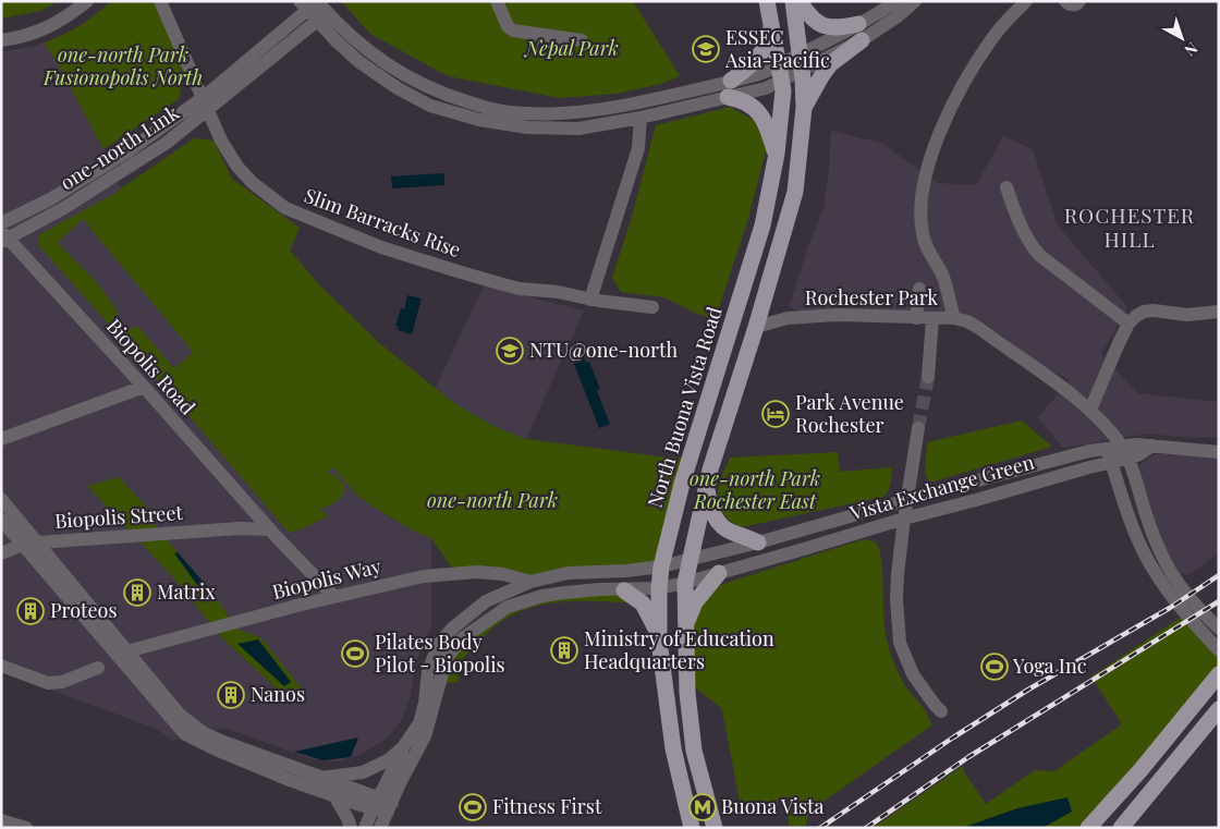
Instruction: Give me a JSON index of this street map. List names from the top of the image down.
{
  "streets": {
    "main road": ["North Buona Vista Road"],
    "street": [
      "one-north Link",
      "Slim Barracks Rise",
      "Rochester Park",
      "Biopolis Road",
      "Vista Exchange Green",
      "Biopolis Street",
      "Biopolis Way"
    ]
  },
  "crossings": [
    ["one-north Link", "Slim Barracks Rise"],
    ["one-north Link", "Biopolis Road"],
    ["Rochester Park", "Vista Exchange Green"],
    ["Biopolis Road", "Biopolis Street"],
    ["North Buona Vista Road", "Vista Exchange Green"],
    ["Vista Exchange Green", "Biopolis Way"]
  ],
  "districts": ["ROCHESTER HILL"],
  "parks": [
    "Nepal Park",
    "one-north Park Fusionopolis North",
    "one-north Park Rochester East",
    "one-north Park"
  ],
  "places": {
    "school or university": ["ESSEC Asia-Pacific", "NTU@one-north"],
    "hotel": ["Park Avenue Rochester"],
    "building": [
      "Matrix",
      "Proteos",
      "Ministry of Education Headquarters",
      "Nanos"
    ],
    "sports": ["Pilates Body Pilot - Biopolis", "Yoga Inc", "Fitness First"],
    "metro station": ["Buona Vista"]
  },
  "north": "bottom right"
}
